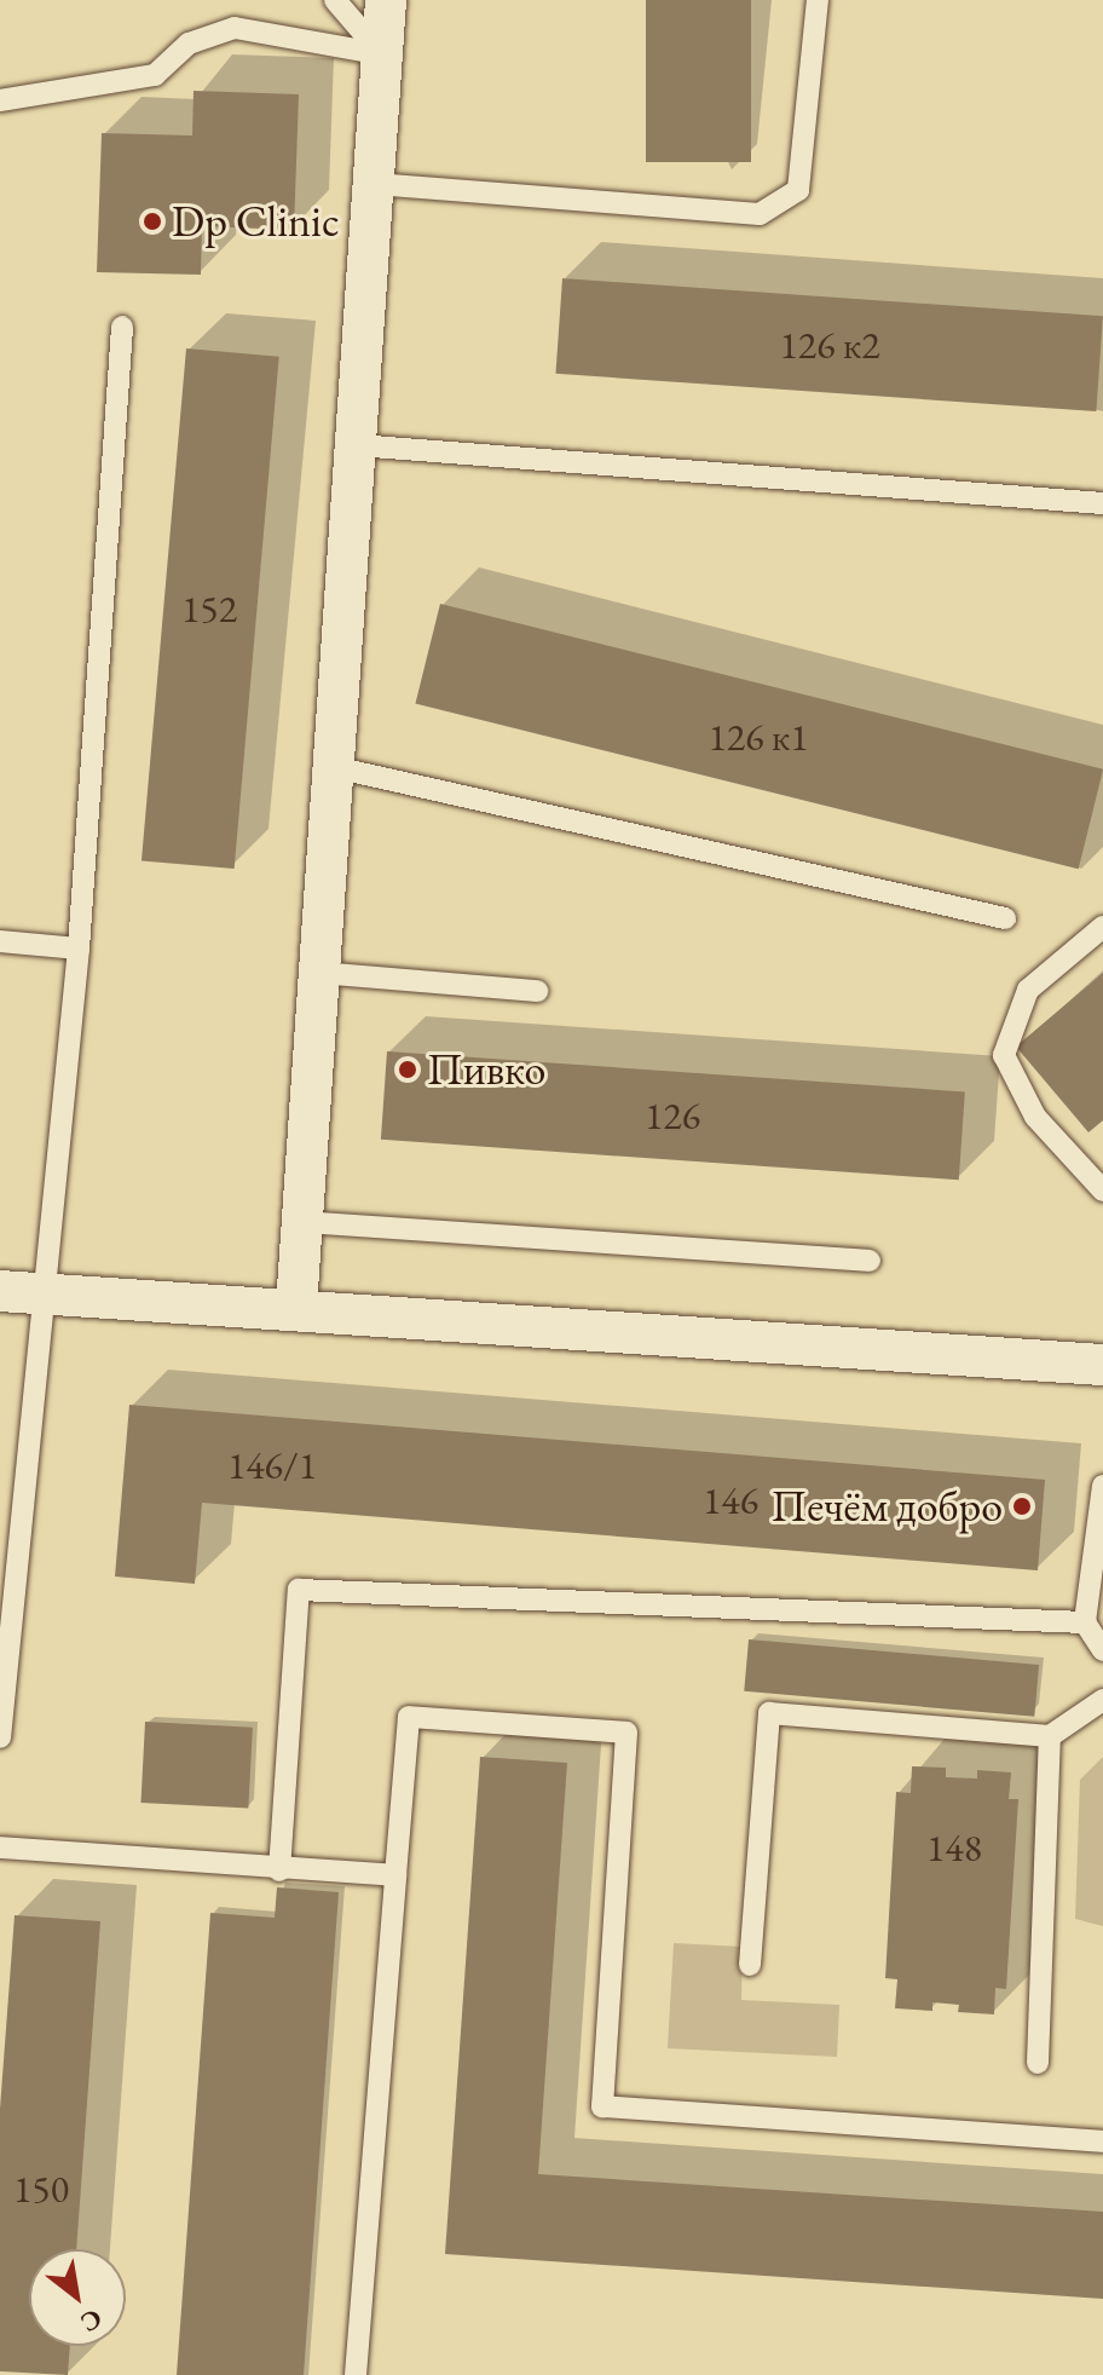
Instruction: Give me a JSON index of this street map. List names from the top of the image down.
{
  "places": ["Dp Clinic", "Пивко", "Печём добро"],
  "house_numbers": [
    "126 к2",
    "152",
    "126 к1",
    "126",
    "146/1",
    "146",
    "148",
    "150"
  ],
  "north": "bottom right"
}
